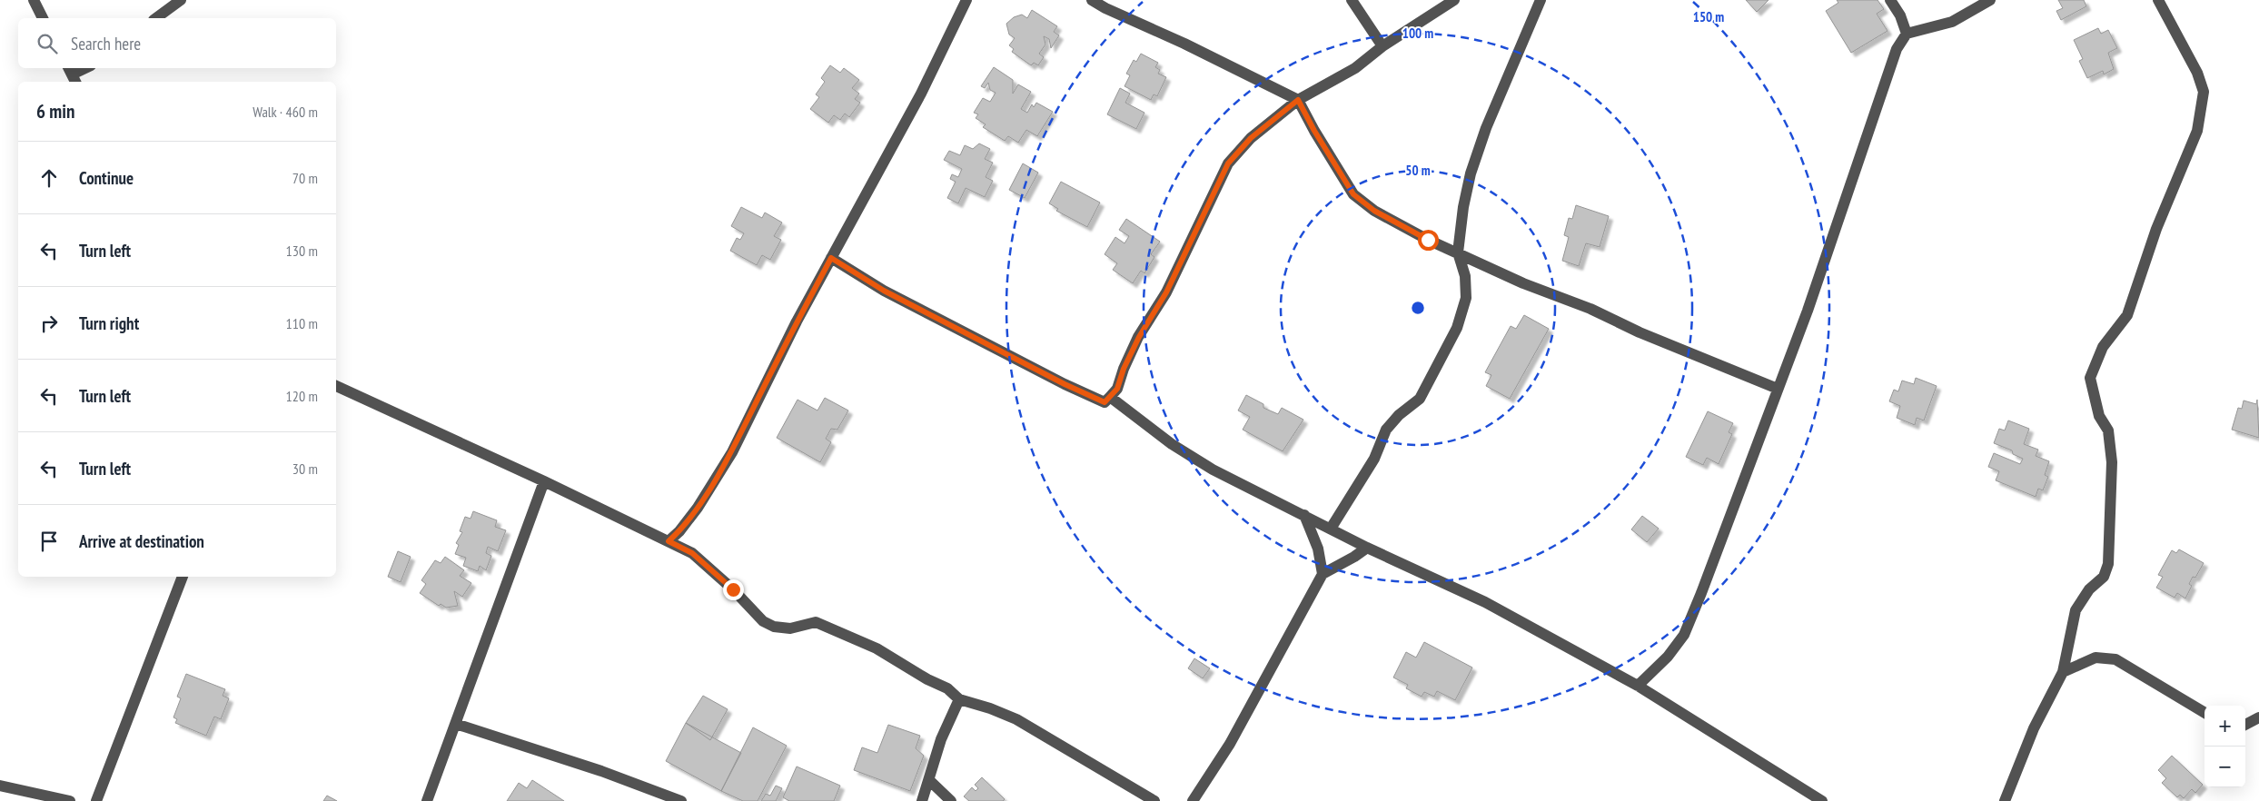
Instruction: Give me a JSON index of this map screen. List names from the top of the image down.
{
  "page": {
    "search": "Search here",
    "heading": ["6 min", "Walk · 460 m"],
    "list": [
      ["Continue", "70 m"],
      ["Turn left", "130 m"],
      ["Turn right", "110 m"],
      ["Turn left", "120 m"],
      ["Turn left", "30 m"],
      "Arrive at destination"
    ],
    "map_buttons": ["+", "−"]
  },
  "rings": ["150 m", "100 m", "50 m"]
}
